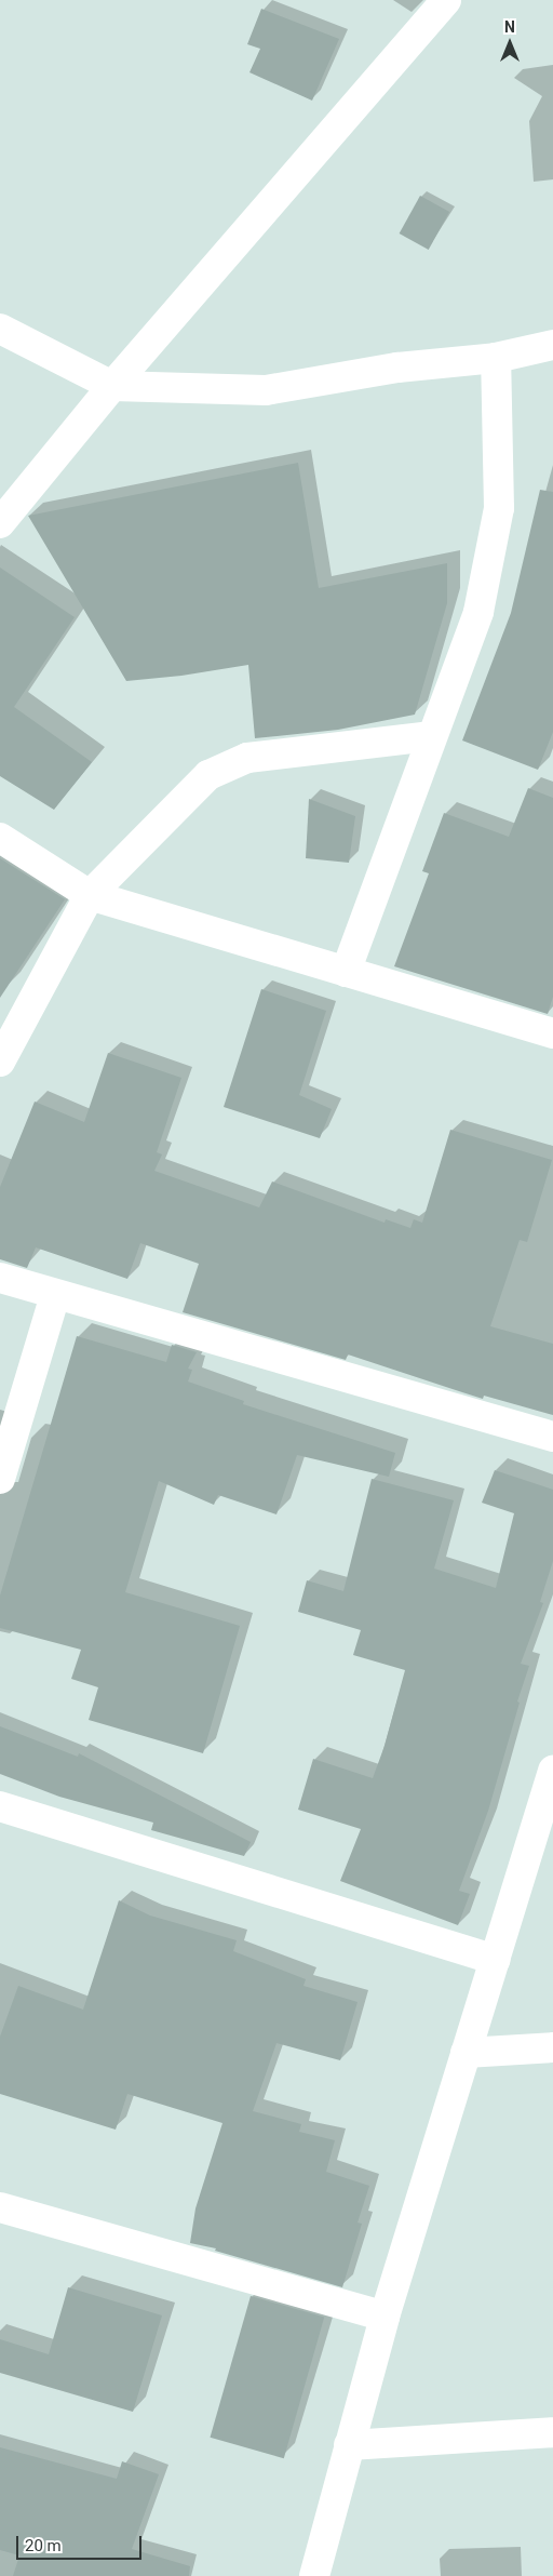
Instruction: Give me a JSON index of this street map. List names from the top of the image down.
{
  "scale_bar": "20 m",
  "north": "top"
}
